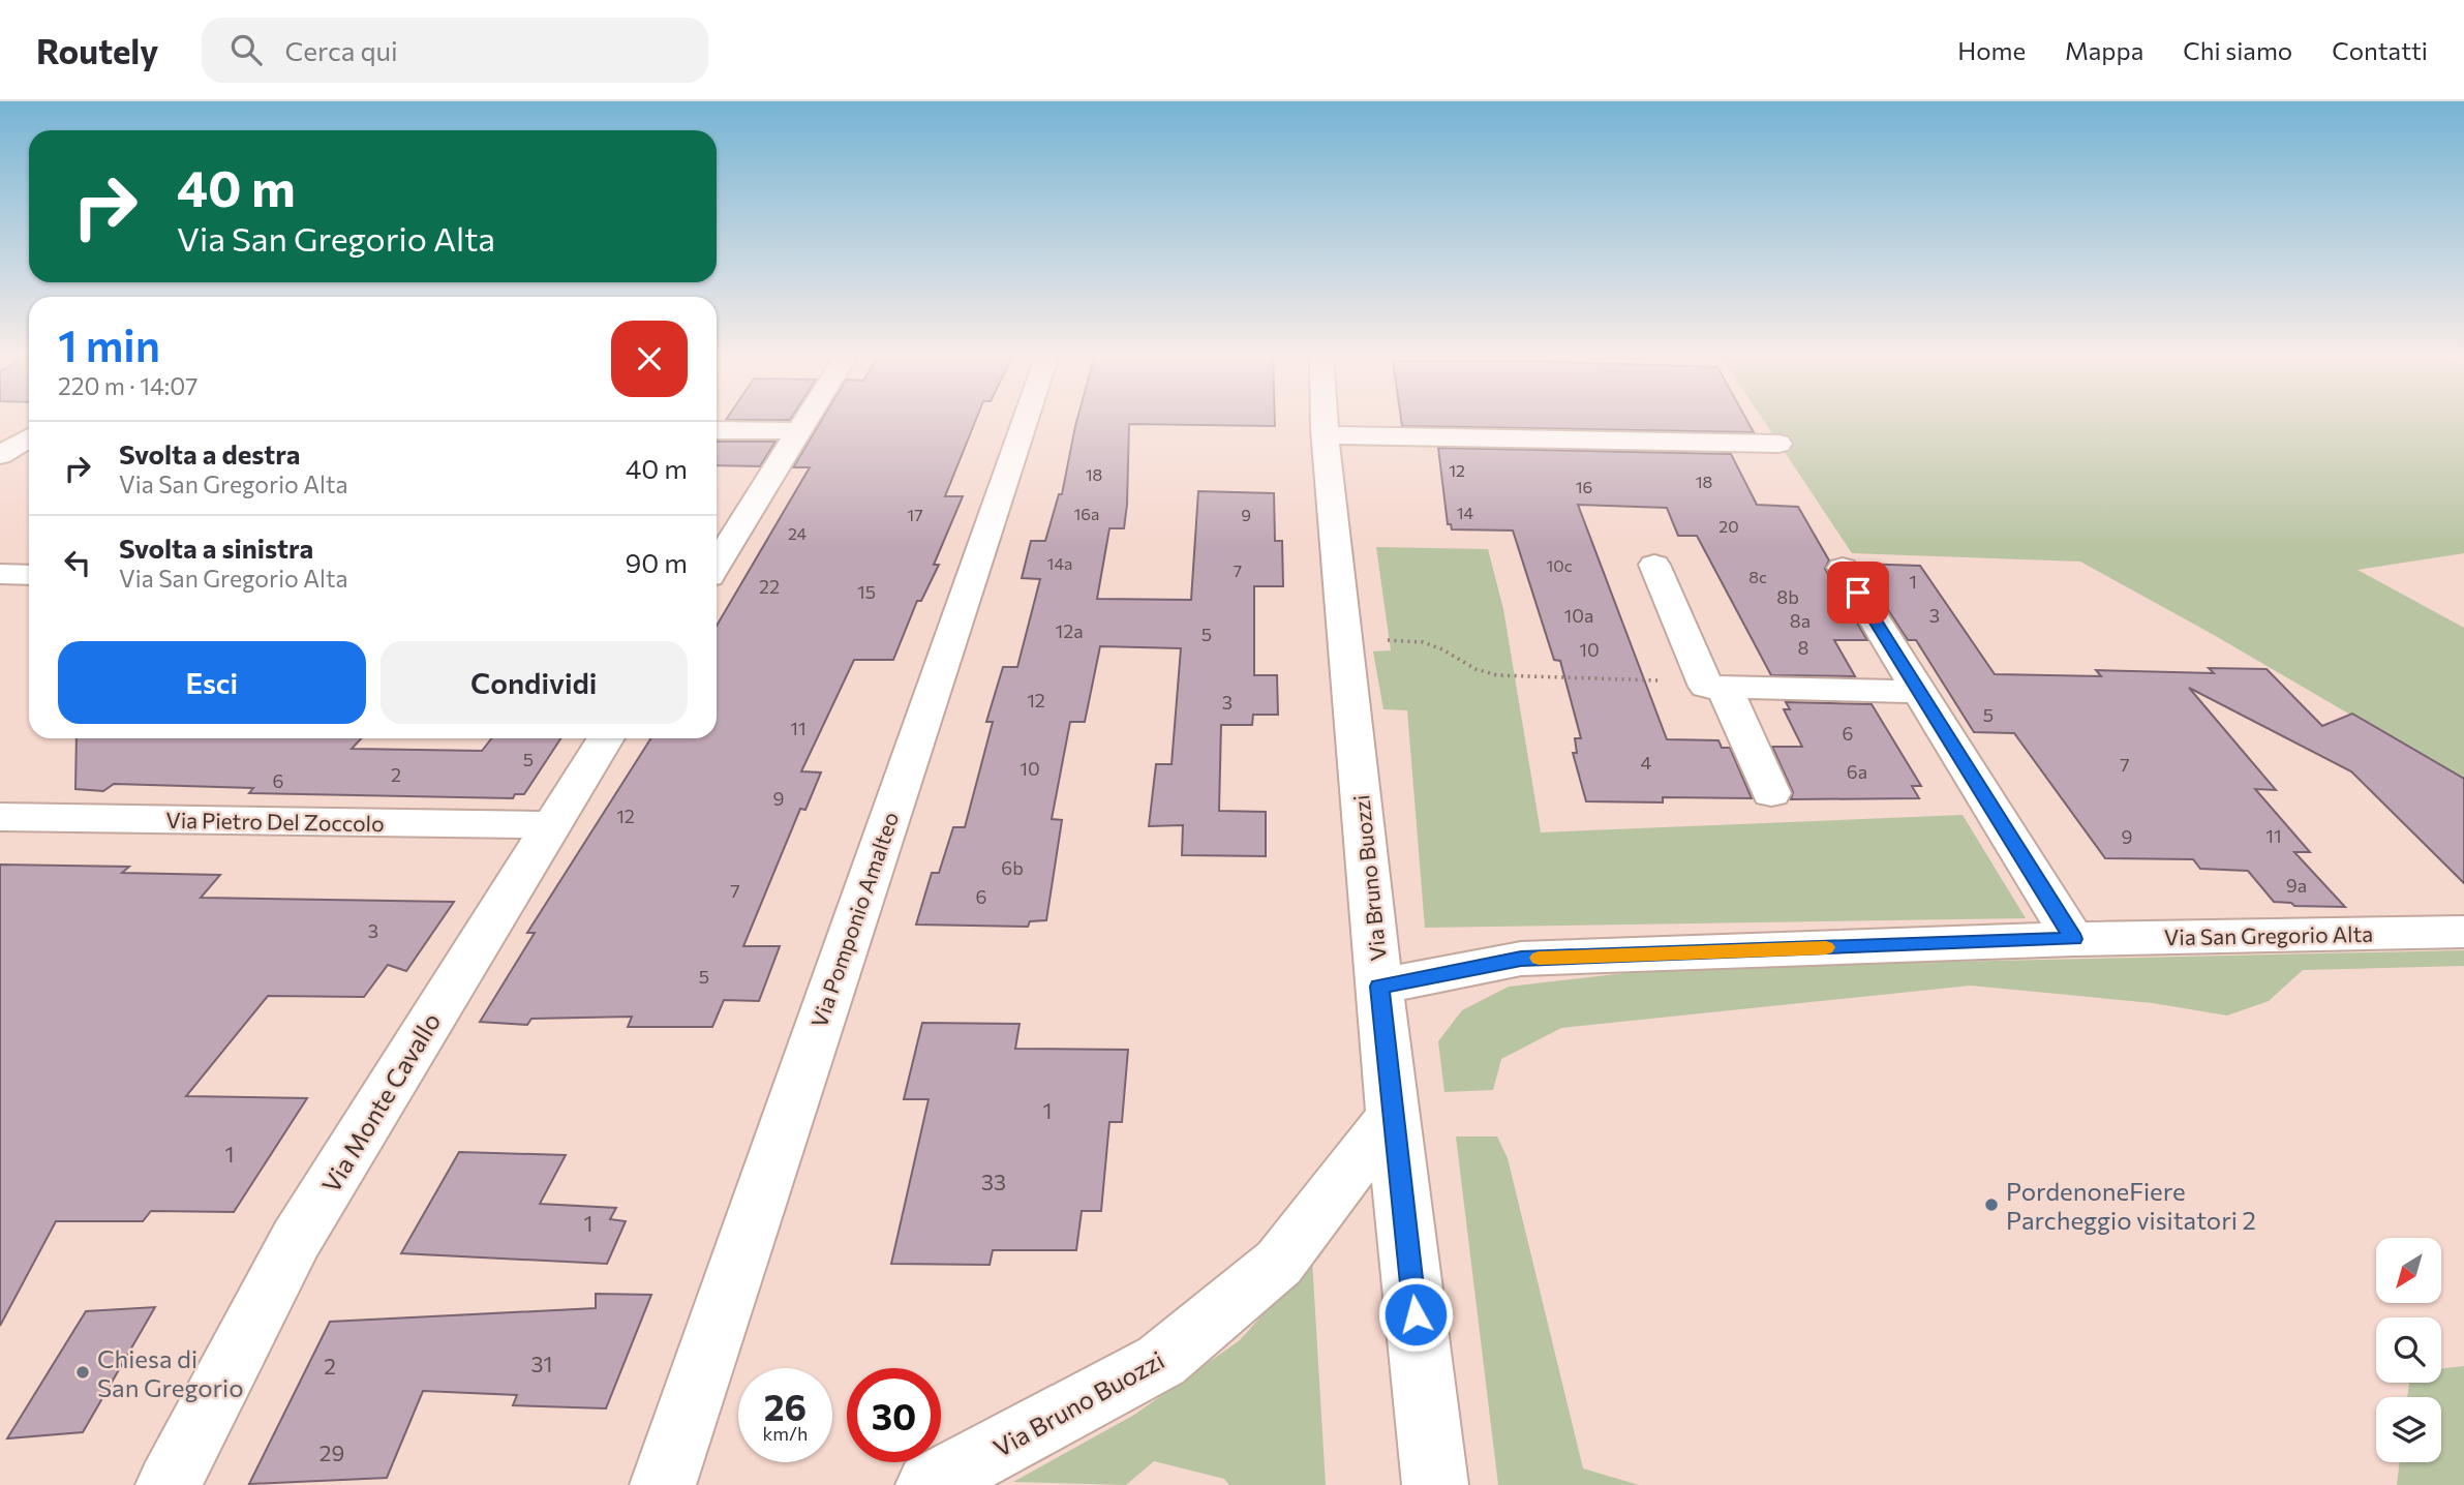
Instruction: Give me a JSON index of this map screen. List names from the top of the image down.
{
  "streets": {
    "street": [
      "Via Pietro Del Zoccolo",
      "Via Bruno Buozzi",
      "Via Pomponio Amalteo",
      "Via San Gregorio Alta",
      "Via Monte Cavallo"
    ]
  },
  "crossings": [
    ["Via Pietro Del Zoccolo", "Via Monte Cavallo"],
    ["Via Bruno Buozzi", "Via San Gregorio Alta"]
  ],
  "places": ["PordenoneFiere Parcheggio visitatori 2", "Chiesa di San Gregorio"],
  "house_numbers": [
    "12",
    "18",
    "18",
    "16",
    "14",
    "16a",
    "17",
    "9",
    "20",
    "24",
    "14a",
    "10c",
    "7",
    "8c",
    "1",
    "22",
    "15",
    "8b",
    "10a",
    "3",
    "8a",
    "12a",
    "5",
    "8",
    "10",
    "12",
    "3",
    "5",
    "11",
    "6",
    "5",
    "4",
    "7",
    "10",
    "6a",
    "2",
    "6",
    "9",
    "12",
    "11",
    "9",
    "6b",
    "9a",
    "7",
    "6",
    "3",
    "5",
    "1",
    "1",
    "33",
    "1",
    "31",
    "2",
    "29"
  ],
  "north": "bottom left",
  "page": {
    "header": "Routely",
    "search": "Cerca qui",
    "nav": [
      "Home",
      "Mappa",
      "Chi siamo",
      "Contatti"
    ],
    "turn": ["40 m", "Via San Gregorio Alta"],
    "heading": ["1 min", "220 m · 14:07"],
    "list": [
      {
        "name": "Svolta a destra",
        "note": "Via San Gregorio Alta",
        "value": "40 m"
      },
      {
        "name": "Svolta a sinistra",
        "note": "Via San Gregorio Alta",
        "value": "90 m"
      }
    ],
    "buttons": ["Esci", "Condividi"],
    "speed": "26 km/h",
    "limit": "30"
  }
}
